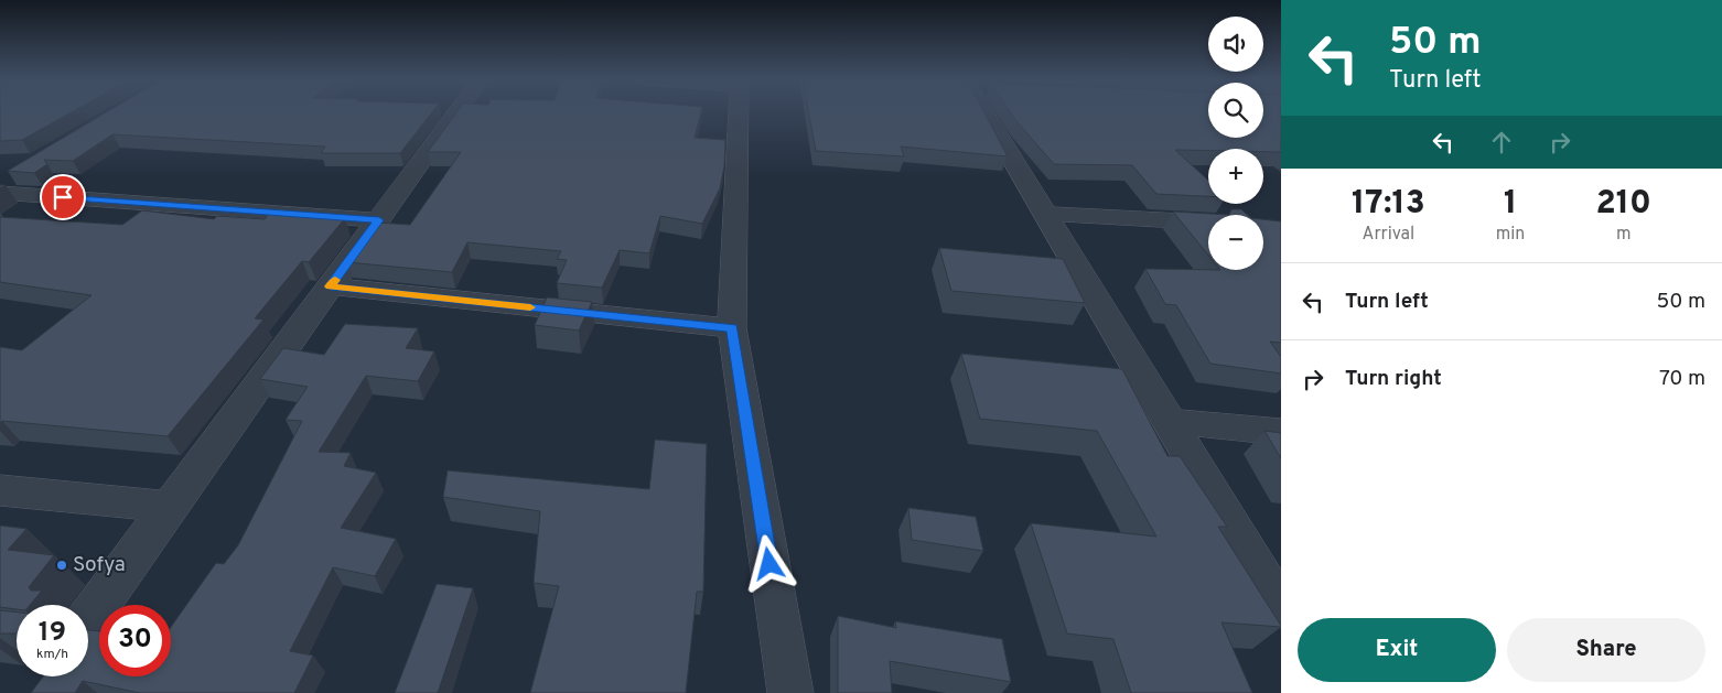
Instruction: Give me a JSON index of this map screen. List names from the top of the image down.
{
  "places": ["Sofya"],
  "page": {
    "turn": ["50 m", "Turn left"],
    "map_buttons": ["+", "−"],
    "eta": [
      "17:13",
      "Arrival",
      "1",
      "min",
      "210",
      "m"
    ],
    "list": [
      {
        "name": "Turn left",
        "value": "50 m"
      },
      {
        "name": "Turn right",
        "value": "70 m"
      }
    ],
    "speed": "19 km/h",
    "limit": "30",
    "buttons": ["Exit", "Share"]
  }
}
